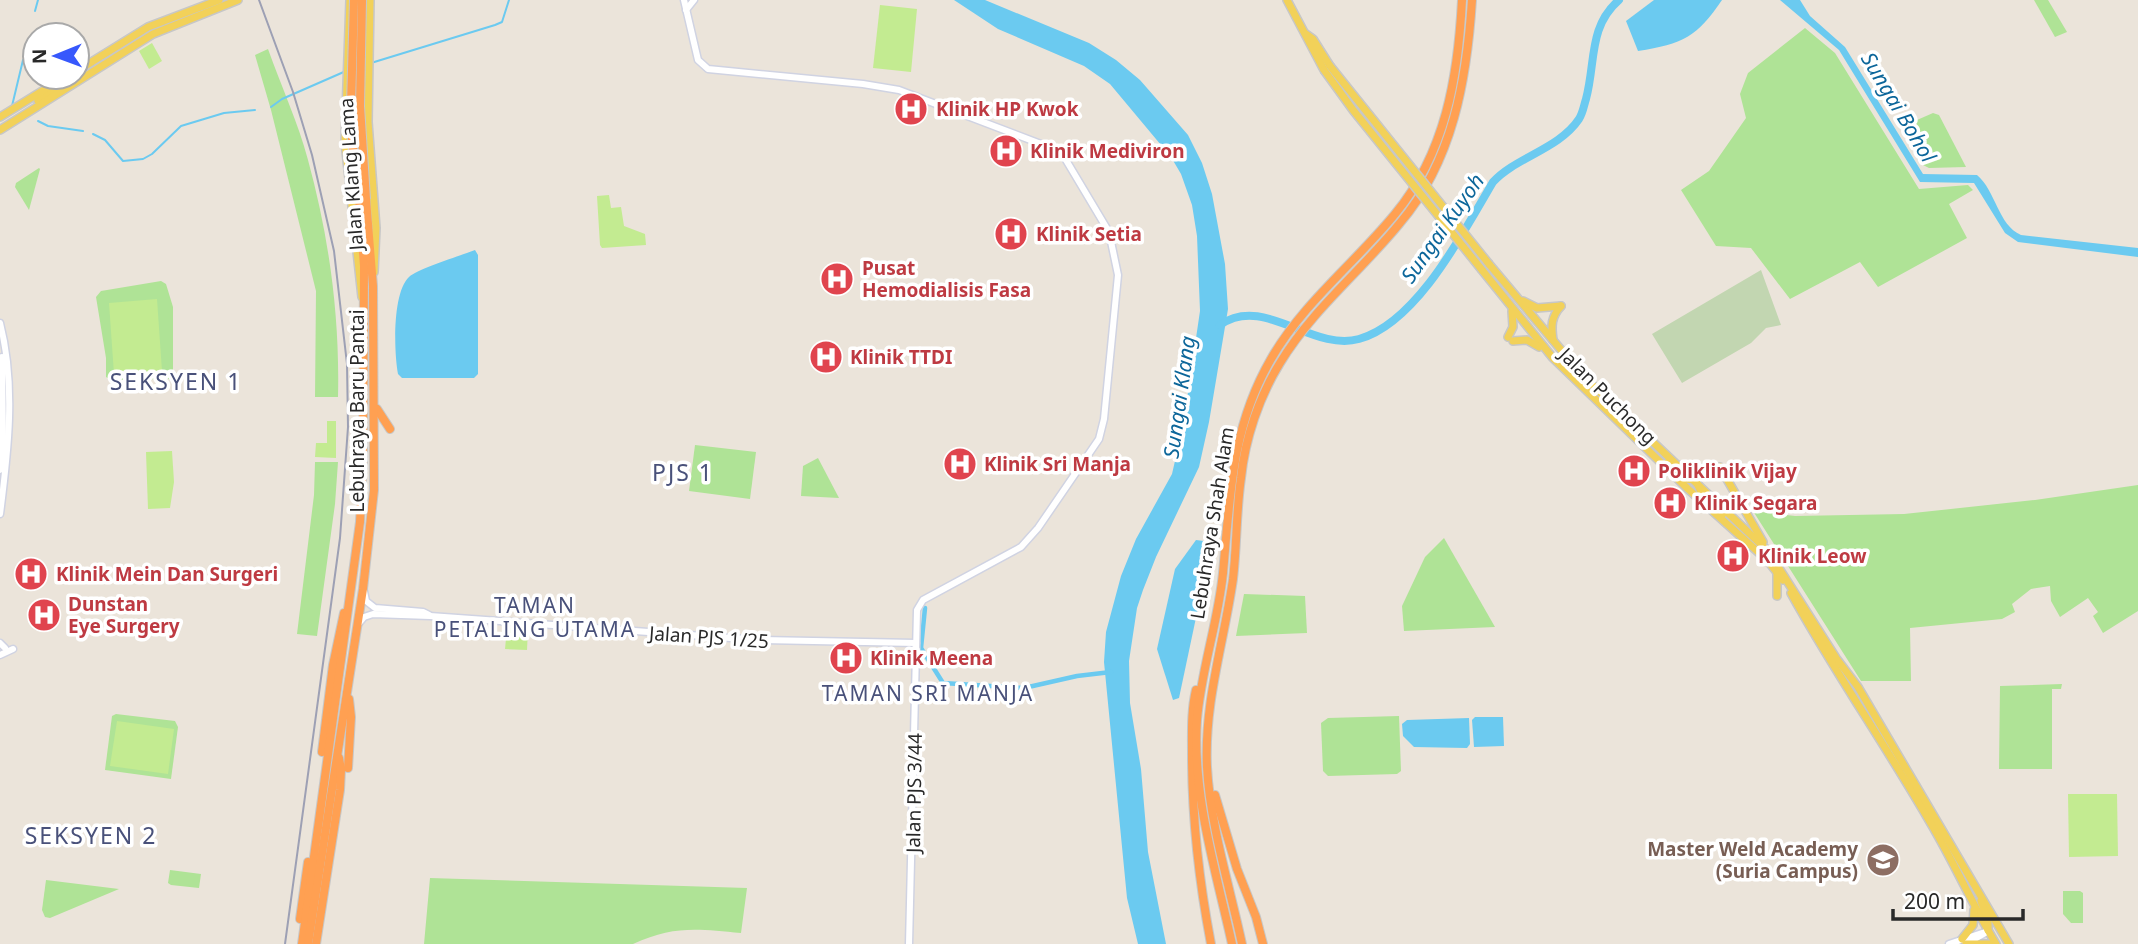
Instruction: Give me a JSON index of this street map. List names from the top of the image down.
{
  "streets": {
    "highway": ["Lebuhraya Baru Pantai", "Lebuhraya Shah Alam"],
    "main road": [
      "Jalan Klang Lama",
      "Jalan Puchong",
      "Jalan PJS 1/25",
      "Jalan PJS 3/44"
    ]
  },
  "crossings": [
    ["Jalan Klang Lama", "Lebuhraya Baru Pantai"],
    ["Lebuhraya Baru Pantai", "Jalan PJS 1/25"],
    ["Jalan PJS 1/25", "Jalan PJS 3/44"]
  ],
  "districts": [
    "SEKSYEN 1",
    "PJS 1",
    "TAMAN PETALING UTAMA",
    "TAMAN SRI MANJA",
    "SEKSYEN 2"
  ],
  "water": ["Sungai Bohol", "Sungai Kuyoh", "Sungai Klang"],
  "places": {
    "hospital": [
      "Klinik HP Kwok",
      "Klinik Mediviron",
      "Klinik Setia",
      "Pusat Hemodialisis Fasa",
      "Klinik TTDI",
      "Klinik Sri Manja",
      "Poliklinik Vijay",
      "Klinik Segara",
      "Klinik Leow",
      "Klinik Mein Dan Surgeri",
      "Dunstan Eye Surgery",
      "Klinik Meena"
    ],
    "school or university": ["Master Weld Academy (Suria Campus)"]
  },
  "scale_bar": "200 m",
  "north": "left"
}
